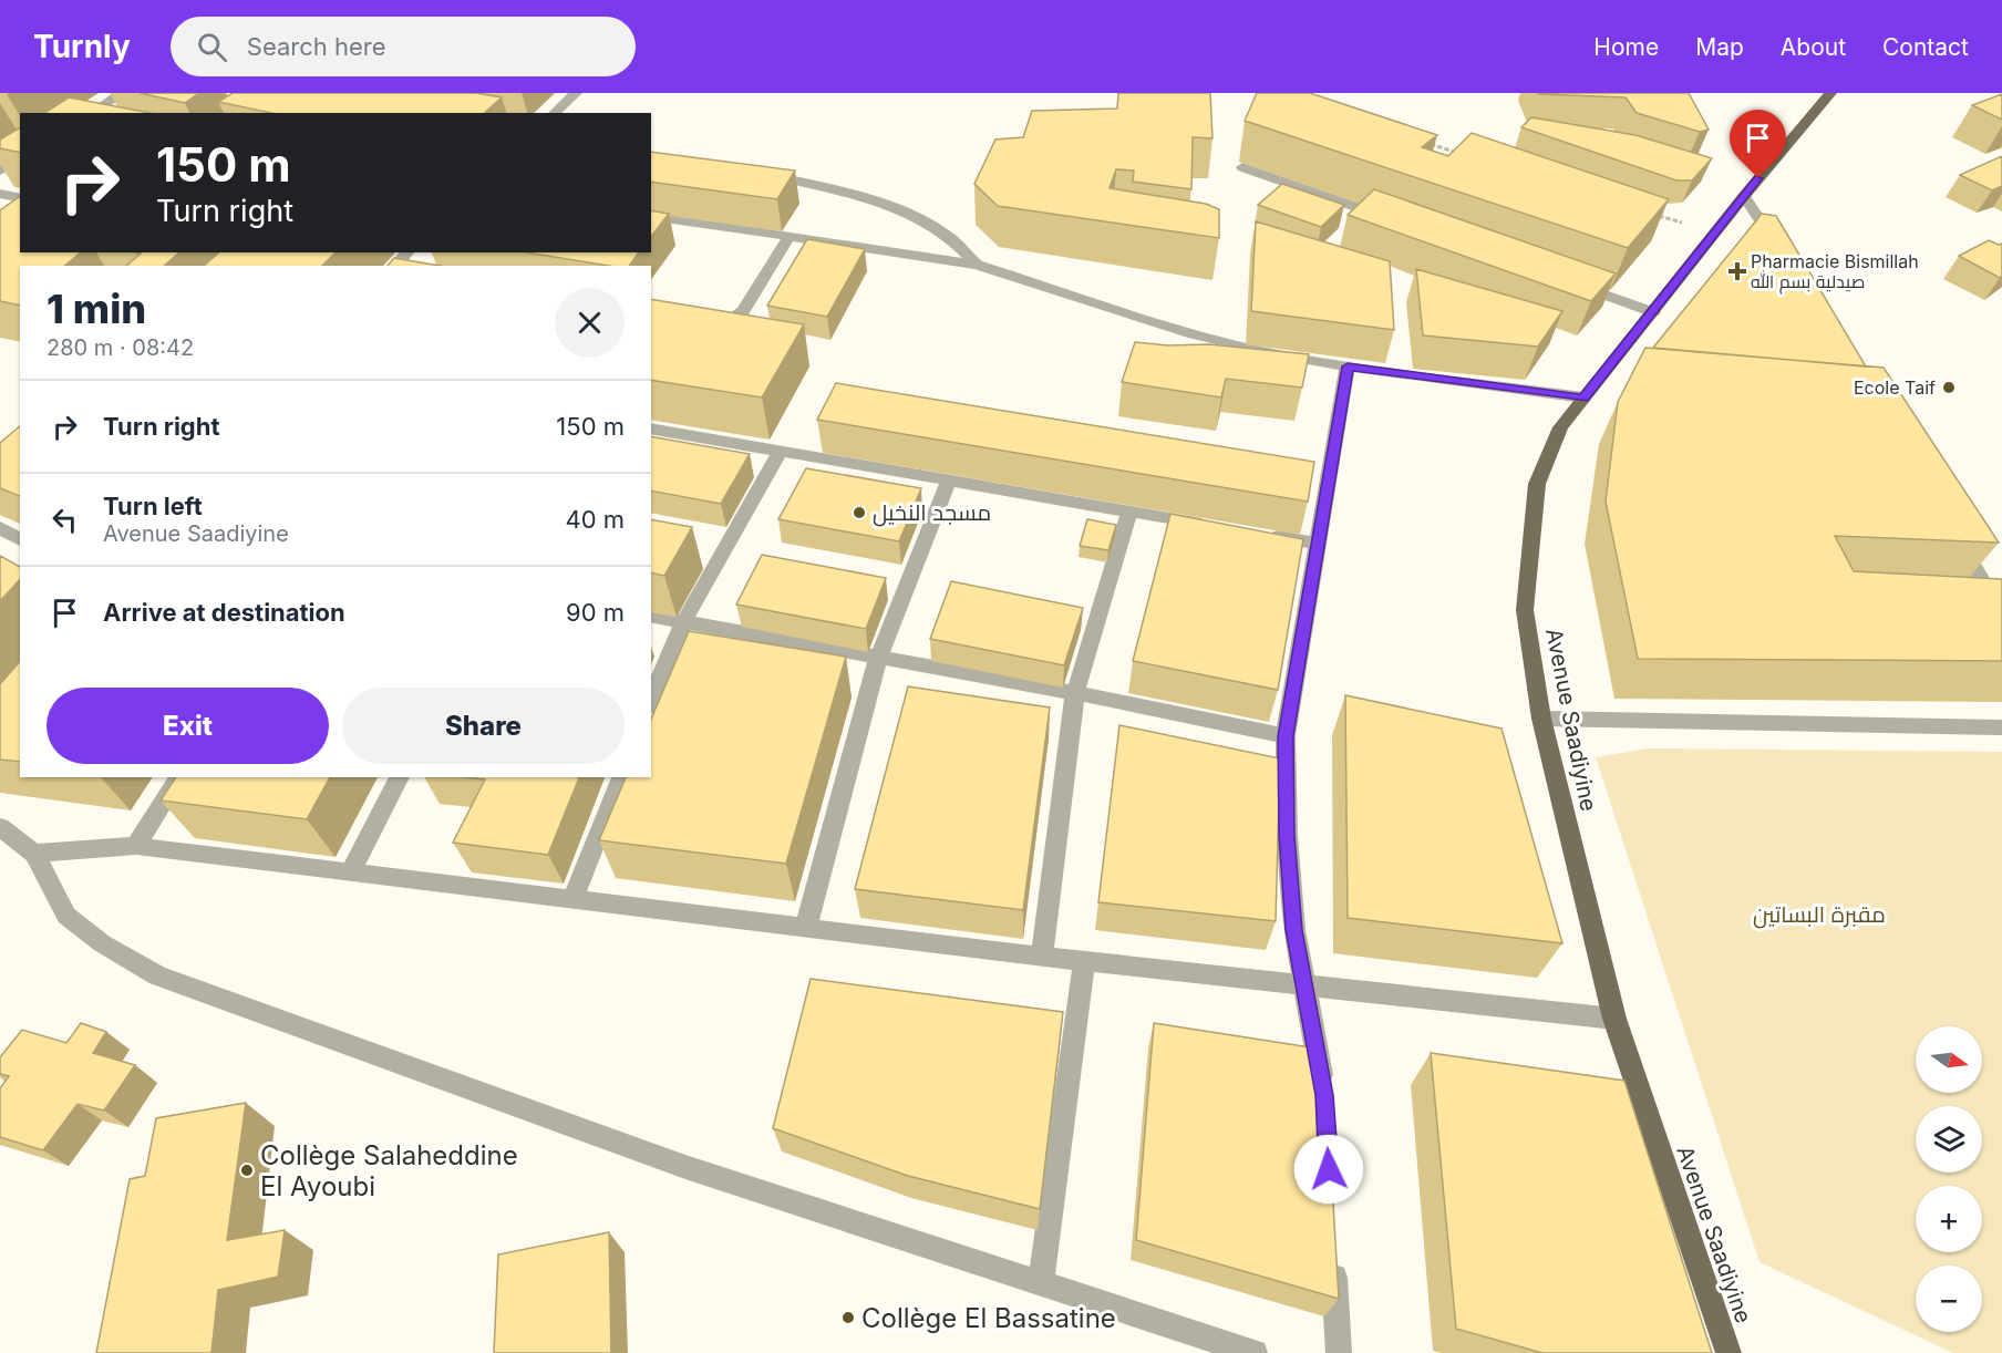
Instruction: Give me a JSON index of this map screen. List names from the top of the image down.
{
  "streets": {
    "main road": ["Avenue Saadiyine"]
  },
  "parks": ["مقبرة البساتين"],
  "places": {
    "health": ["Pharmacie Bismillah صيدلية بسم الله"],
    "other": [
      "Ecole Taif",
      "مسجد النخيل",
      "Collège Salaheddine El Ayoubi",
      "Collège El Bassatine"
    ]
  },
  "north": "right",
  "page": {
    "header": "Turnly",
    "search": "Search here",
    "nav": [
      "Home",
      "Map",
      "About",
      "Contact"
    ],
    "turn": ["150 m", "Turn right"],
    "heading": ["1 min", "280 m · 08:42"],
    "list": [
      {
        "name": "Turn right",
        "value": "150 m"
      },
      {
        "name": "Turn left",
        "note": "Avenue Saadiyine",
        "value": "40 m"
      },
      {
        "name": "Arrive at destination",
        "value": "90 m"
      }
    ],
    "buttons": ["Exit", "Share"],
    "map_buttons": ["+", "−"]
  }
}
